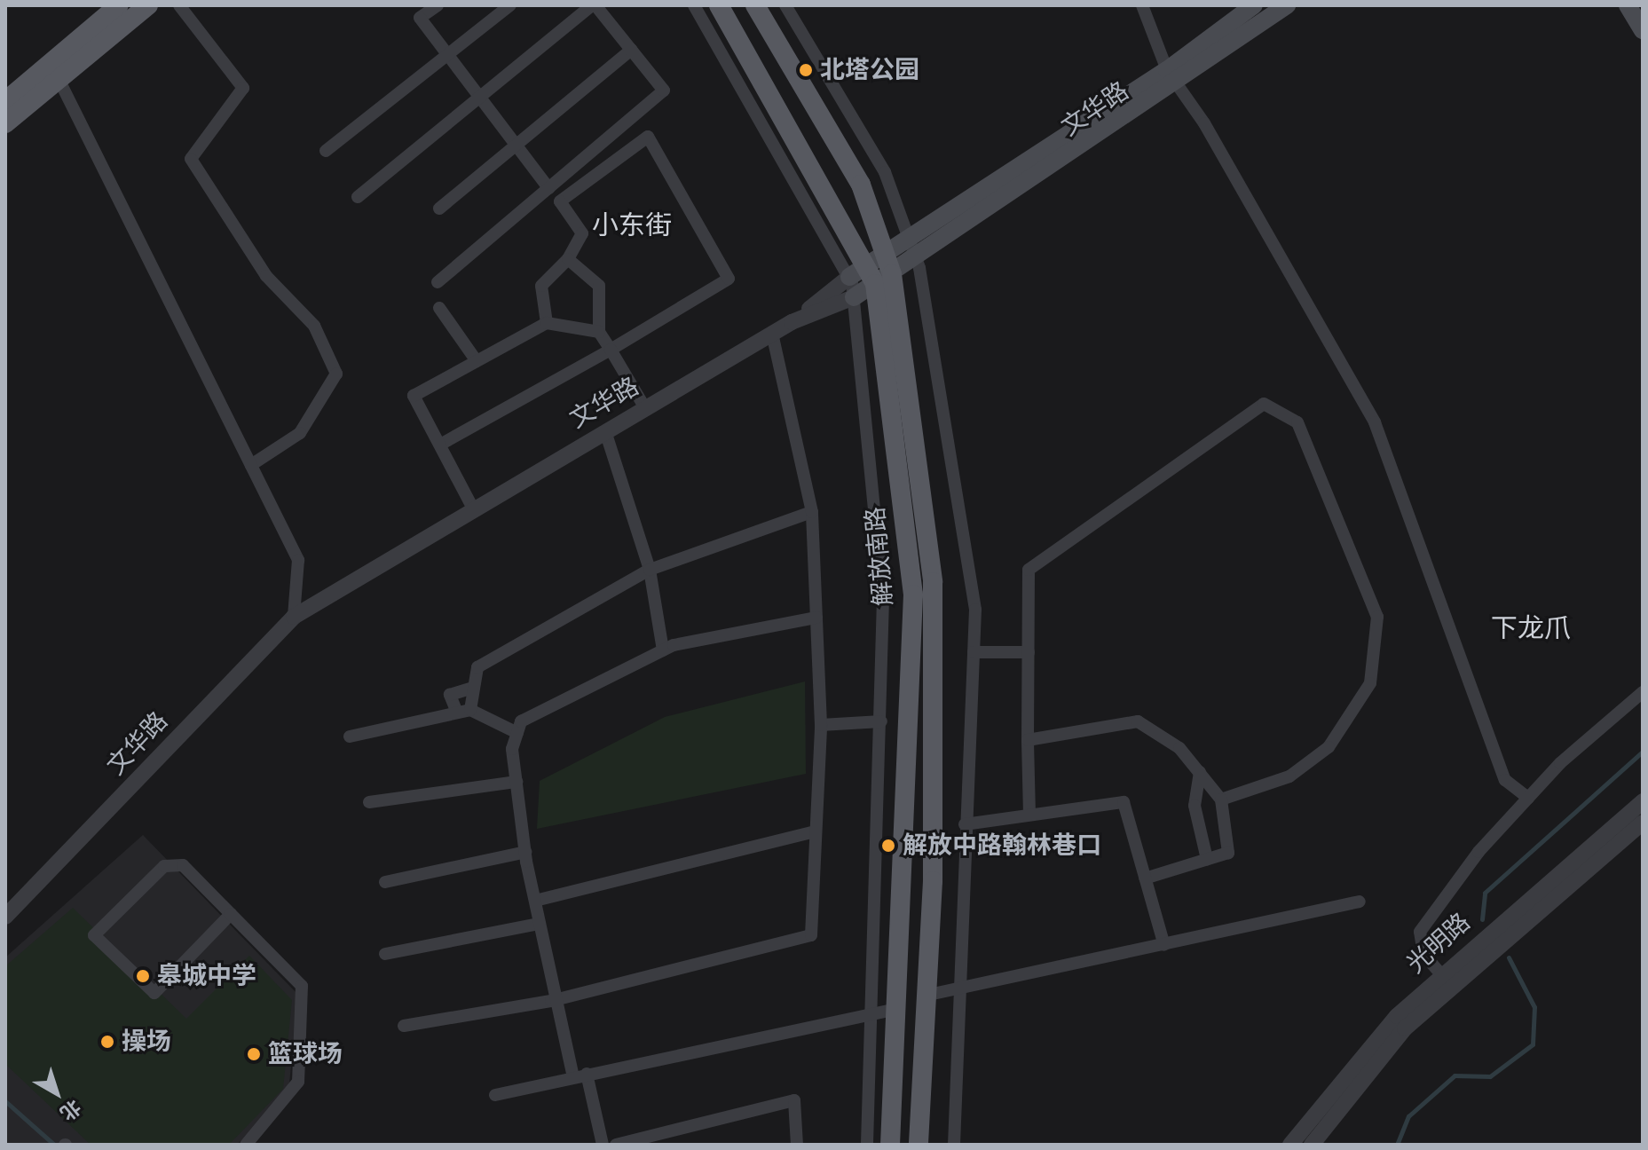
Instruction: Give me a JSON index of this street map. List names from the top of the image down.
{
  "streets": {
    "main road": ["文华路", "解放南路"],
    "street": ["光明路"]
  },
  "crossings": [
    ["文华路", "解放南路"]
  ],
  "districts": ["小东街", "下龙爪"],
  "places": [
    "北塔公园",
    "解放中路翰林巷口",
    "皋城中学",
    "操场",
    "篮球场"
  ],
  "north": "bottom right"
}
